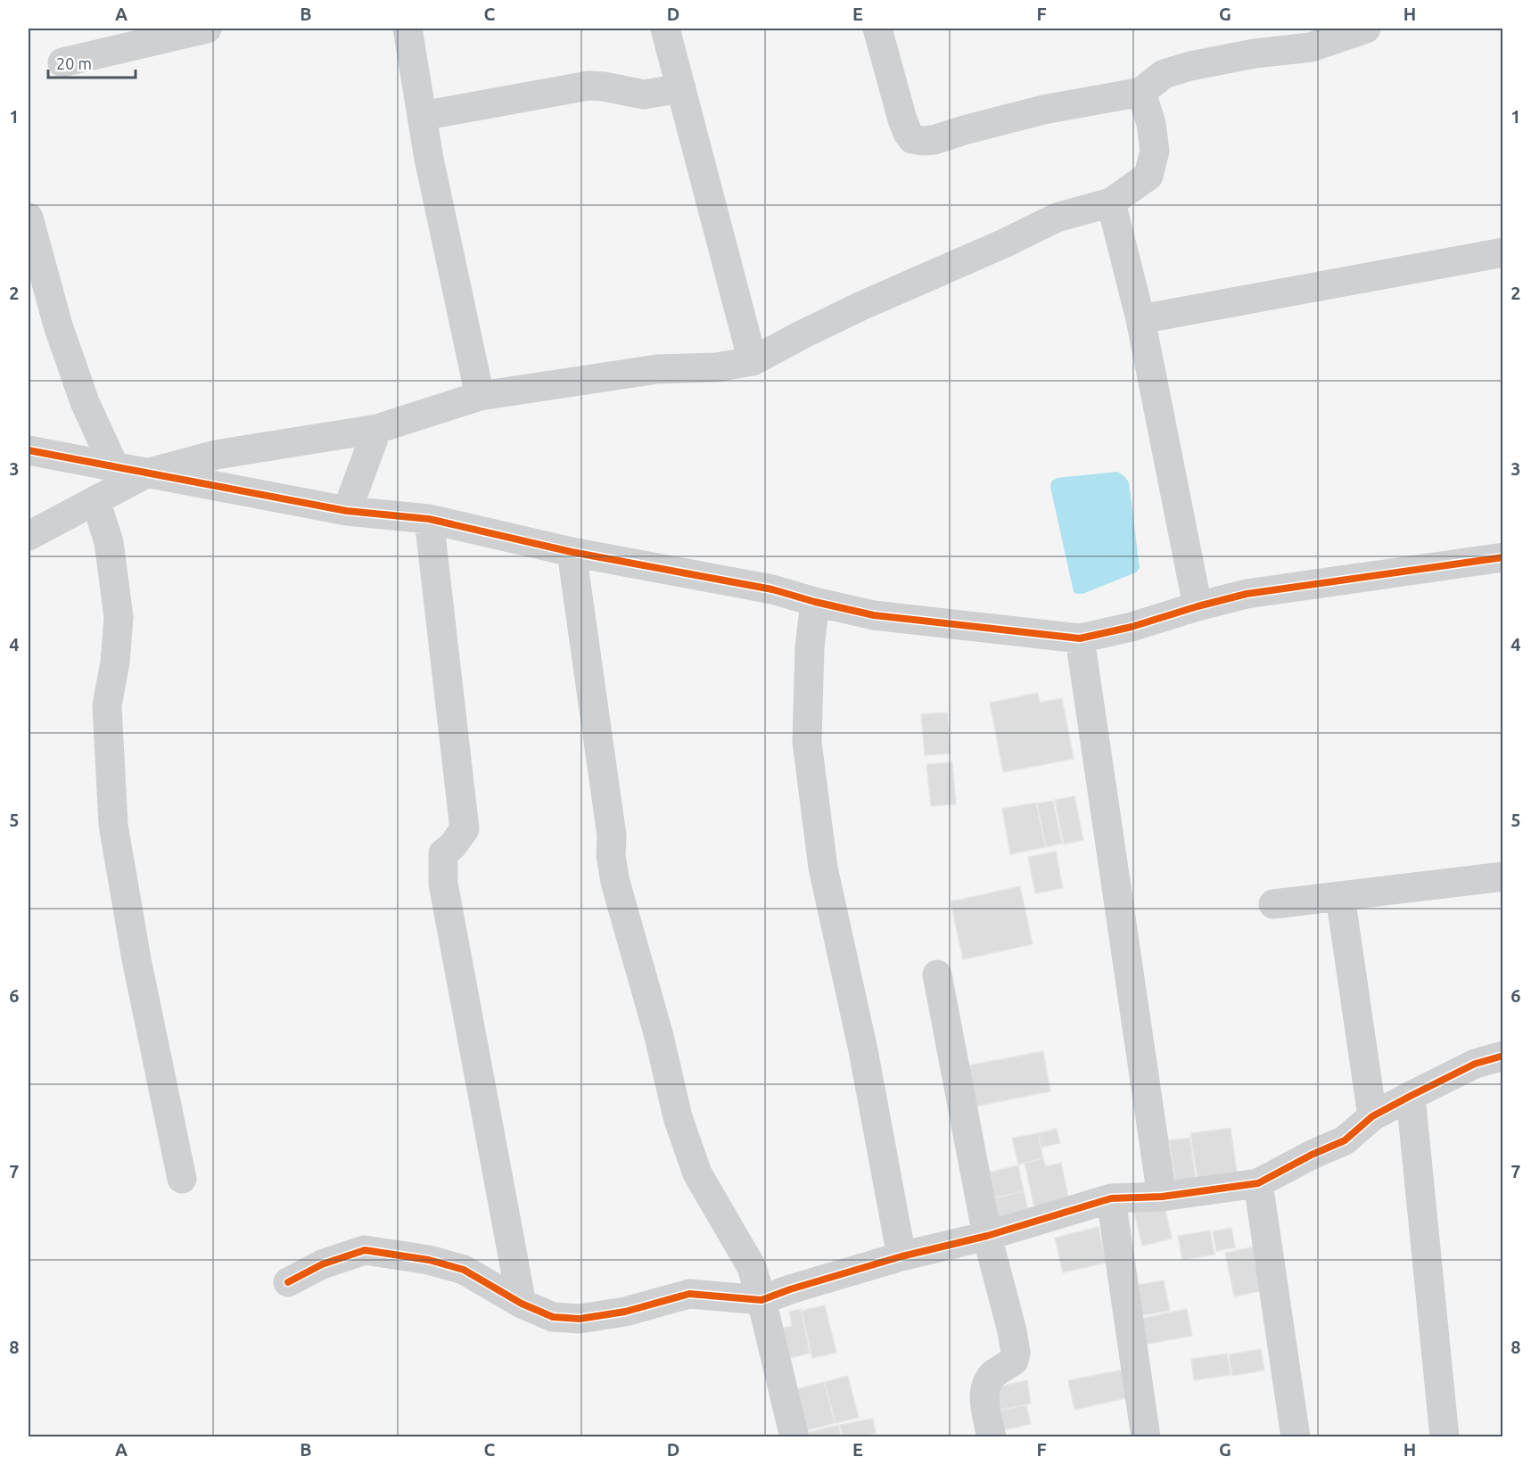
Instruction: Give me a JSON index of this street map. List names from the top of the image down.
{
  "scale_bar": "20 m",
  "grid": {
    "columns": [
      "A",
      "B",
      "C",
      "D",
      "E",
      "F",
      "G",
      "H"
    ],
    "rows": [
      "1",
      "2",
      "3",
      "4",
      "5",
      "6",
      "7",
      "8"
    ]
  }
}
